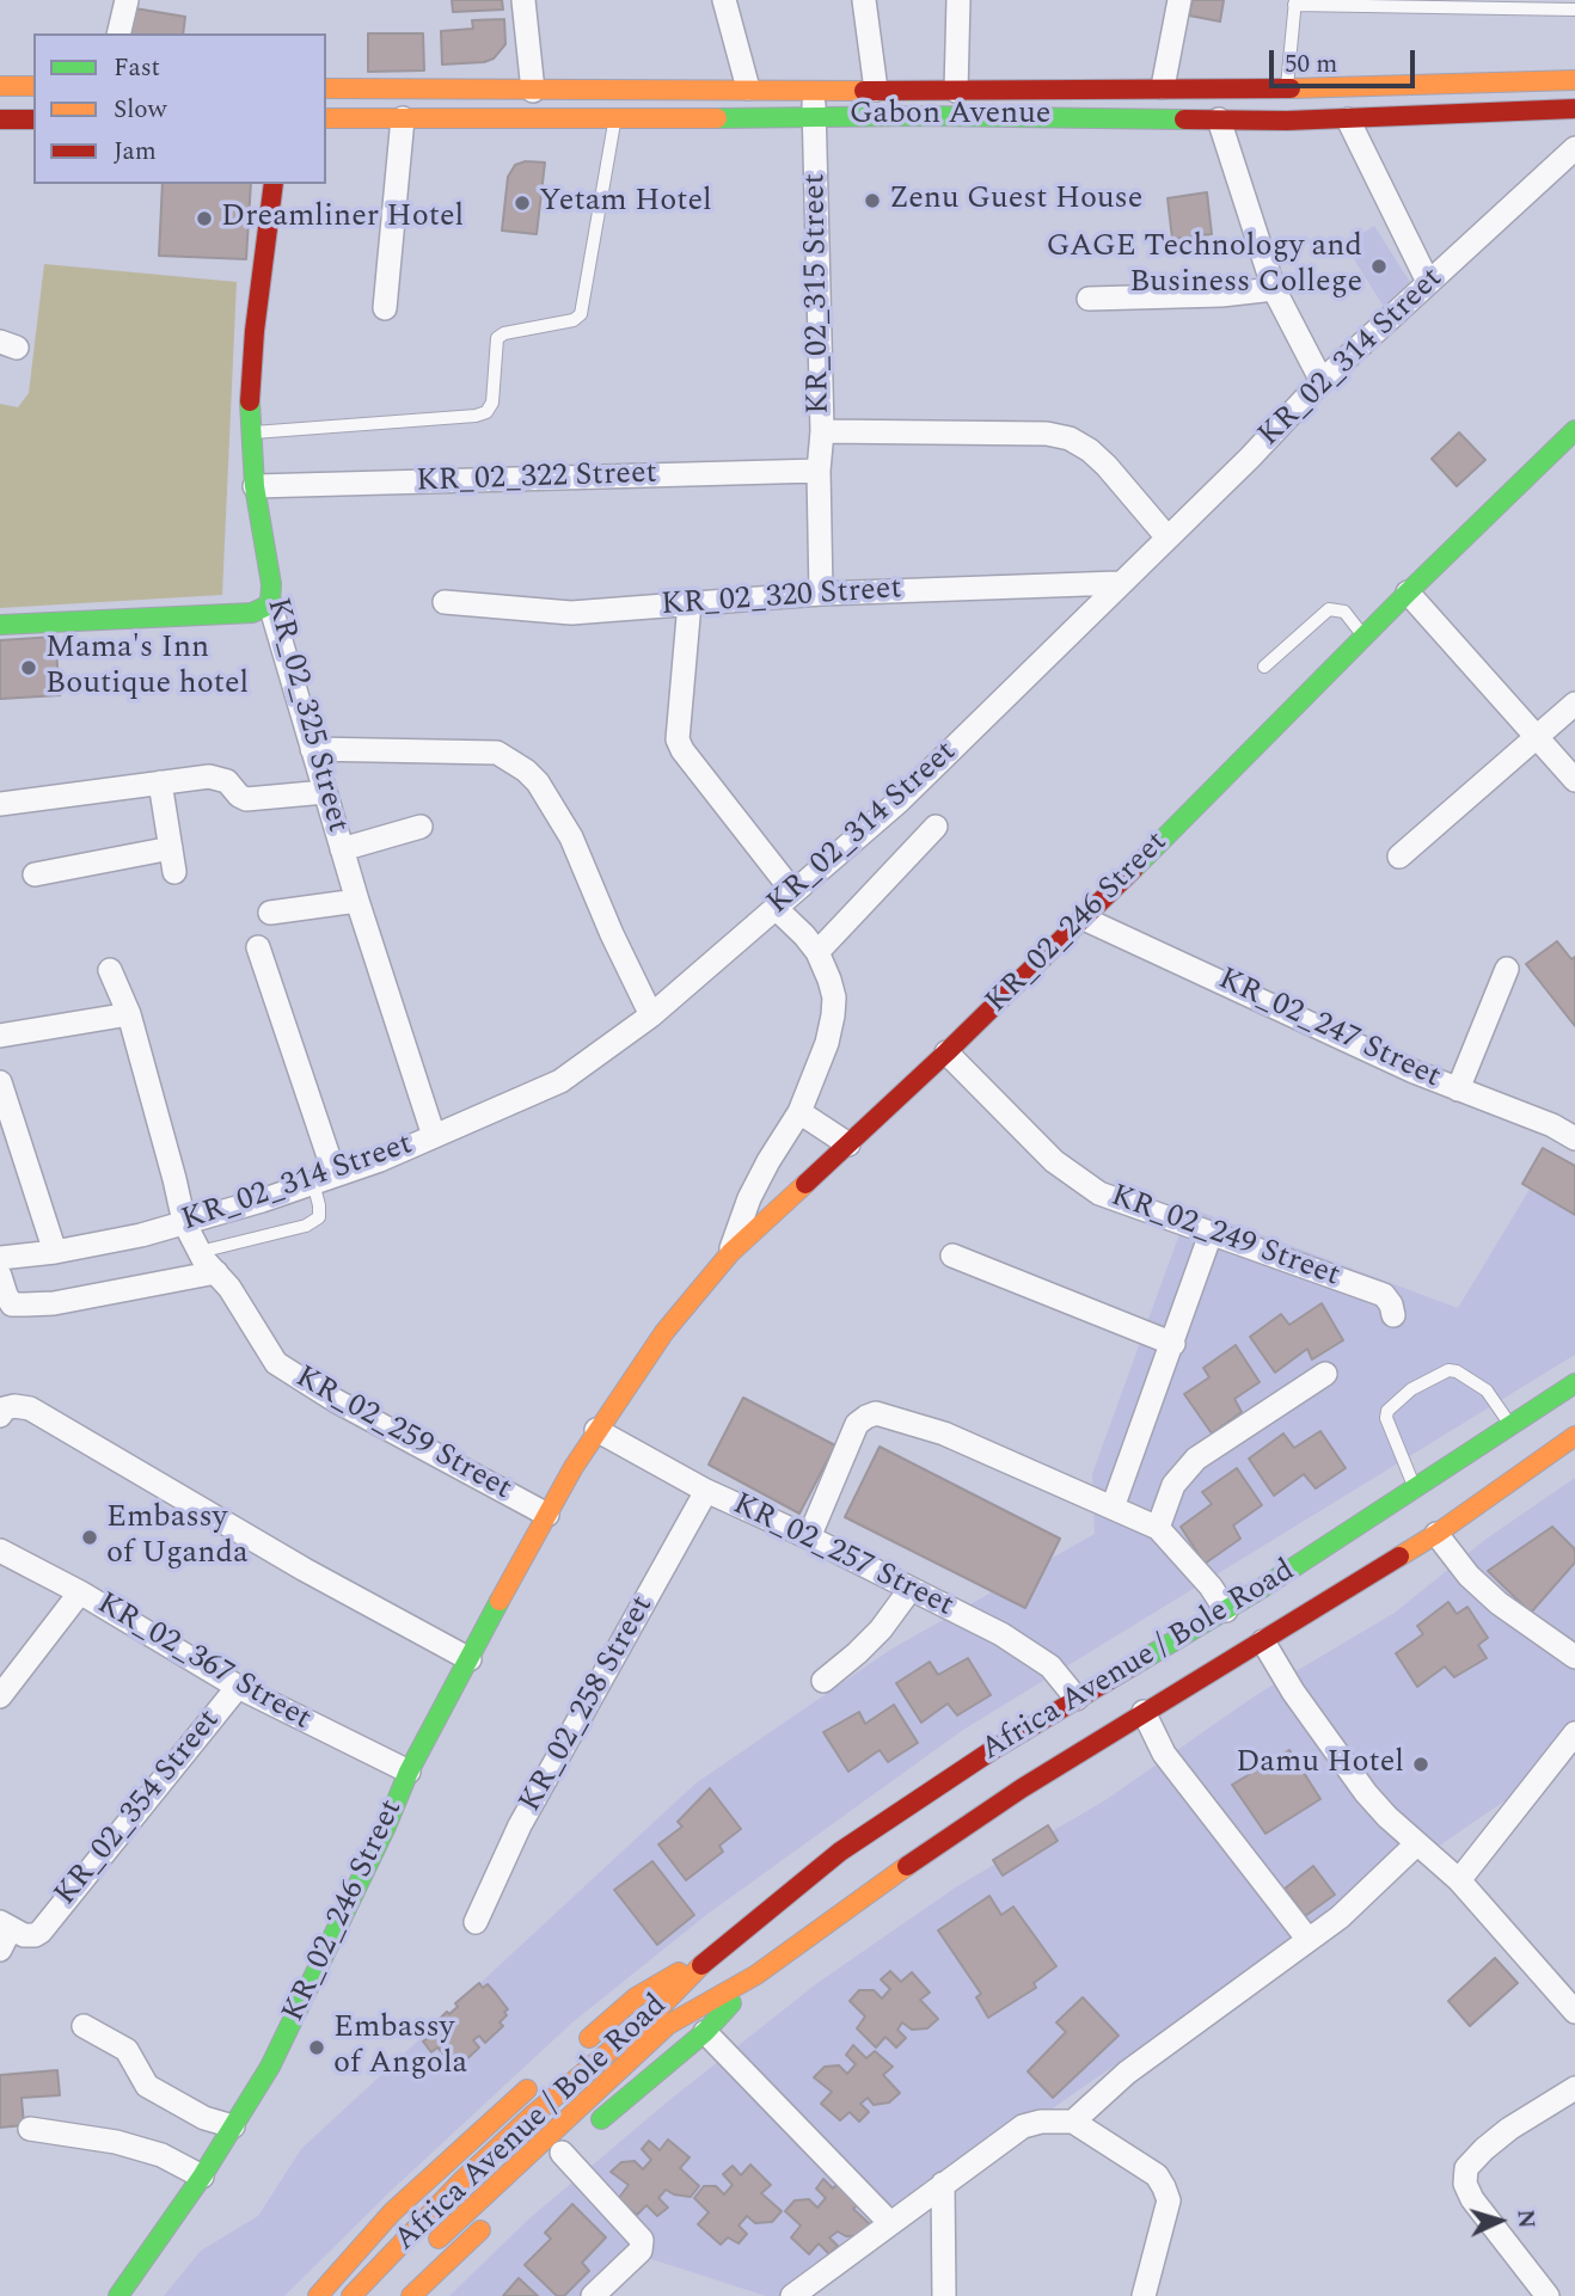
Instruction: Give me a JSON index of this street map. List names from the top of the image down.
{
  "streets": {
    "main road": [
      "Gabon Avenue",
      "KR_02_325 Street",
      "KR_02_246 Street",
      "Africa Avenue / Bole Road"
    ],
    "street": [
      "KR_02_315 Street",
      "KR_02_314 Street",
      "KR_02_322 Street",
      "KR_02_320 Street",
      "KR_02_247 Street",
      "KR_02_249 Street",
      "KR_02_259 Street",
      "KR_02_257 Street",
      "KR_02_367 Street",
      "KR_02_258 Street",
      "KR_02_354 Street"
    ]
  },
  "crossings": [
    ["Gabon Avenue", "KR_02_315 Street"],
    ["KR_02_315 Street", "KR_02_322 Street"],
    ["KR_02_315 Street", "KR_02_320 Street"],
    ["KR_02_314 Street", "KR_02_320 Street"],
    ["KR_02_314 Street", "KR_02_325 Street"],
    ["KR_02_314 Street", "KR_02_259 Street"],
    ["KR_02_322 Street", "KR_02_325 Street"],
    ["KR_02_246 Street", "KR_02_247 Street"],
    ["KR_02_246 Street", "KR_02_249 Street"],
    ["KR_02_246 Street", "KR_02_259 Street"],
    ["KR_02_246 Street", "KR_02_257 Street"],
    ["KR_02_246 Street", "KR_02_367 Street"],
    ["KR_02_257 Street", "Africa Avenue / Bole Road"],
    ["KR_02_257 Street", "KR_02_258 Street"],
    ["KR_02_367 Street", "KR_02_354 Street"]
  ],
  "places": [
    "Zenu Guest House",
    "Yetam Hotel",
    "Dreamliner Hotel",
    "GAGE Technology and Business College",
    "Mama's Inn Boutique hotel",
    "Embassy of Uganda",
    "Damu Hotel",
    "Embassy of Angola"
  ],
  "legend": ["Fast", "Slow", "Jam"],
  "scale_bar": "50 m",
  "north": "right"
}
